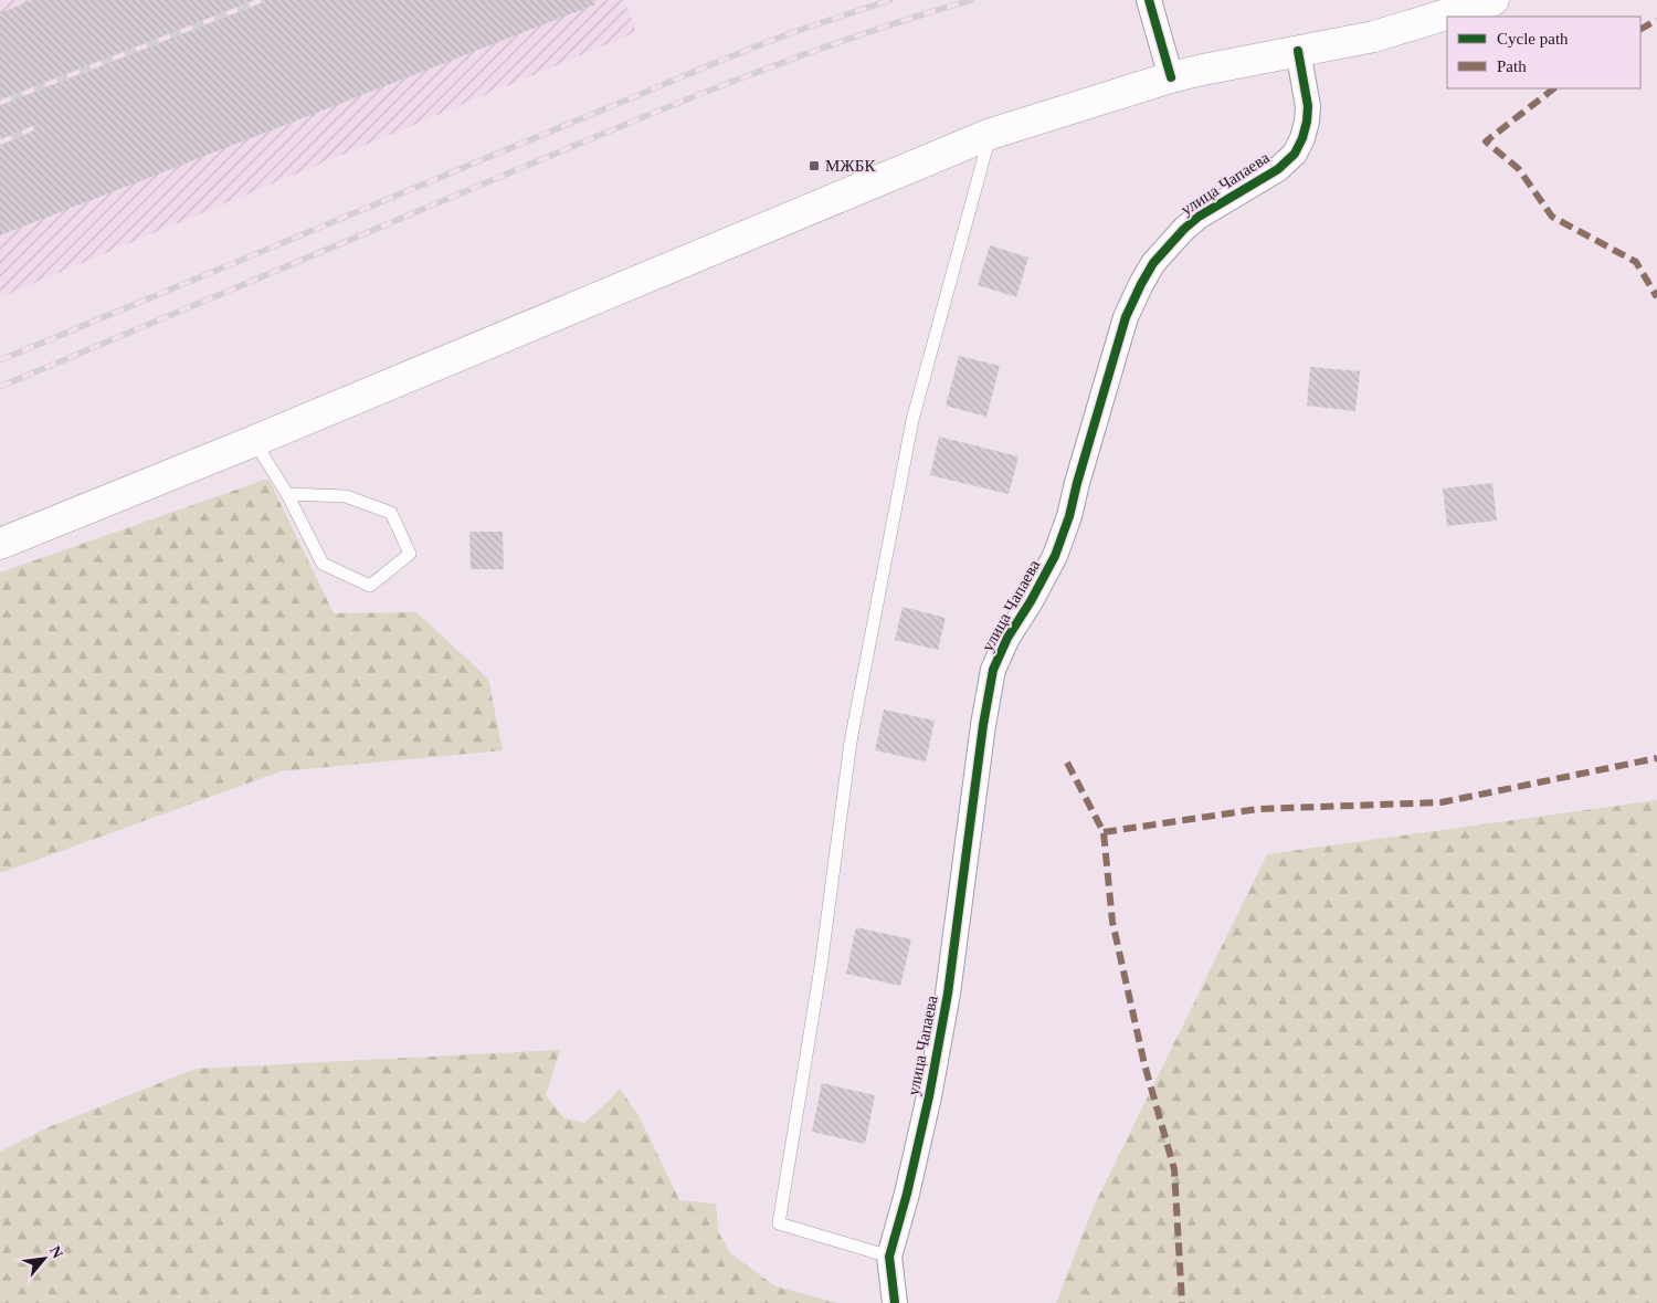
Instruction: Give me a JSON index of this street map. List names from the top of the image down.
{
  "streets": {
    "street": ["улица Чапаева"]
  },
  "places": {
    "transit": ["МЖБК"]
  },
  "legend": ["Cycle path", "Path"],
  "north": "top right"
}
